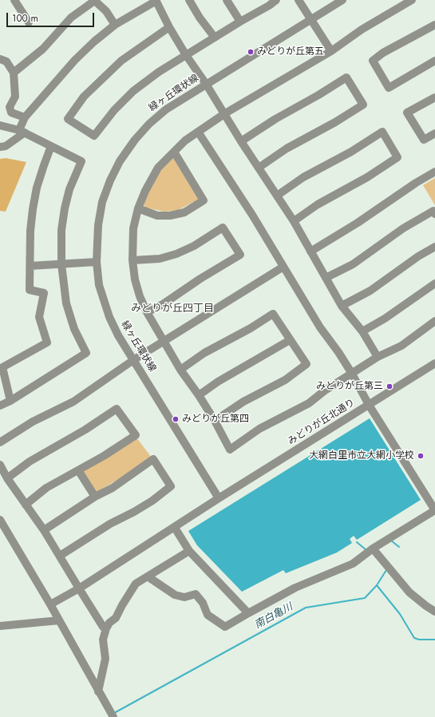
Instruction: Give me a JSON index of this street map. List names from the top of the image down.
{
  "streets": {
    "street": ["緑ヶ丘環状線", "みどりが丘北通り"]
  },
  "crossings": [
    ["緑ヶ丘環状線", "みどりが丘北通り"]
  ],
  "districts": ["みどりが丘四丁目"],
  "water": ["南白亀川"],
  "places": [
    "みどりが丘第五",
    "みどりが丘第三",
    "みどりが丘第四",
    "大網白里市立大網小学校"
  ],
  "scale_bar": "100 m"
}
